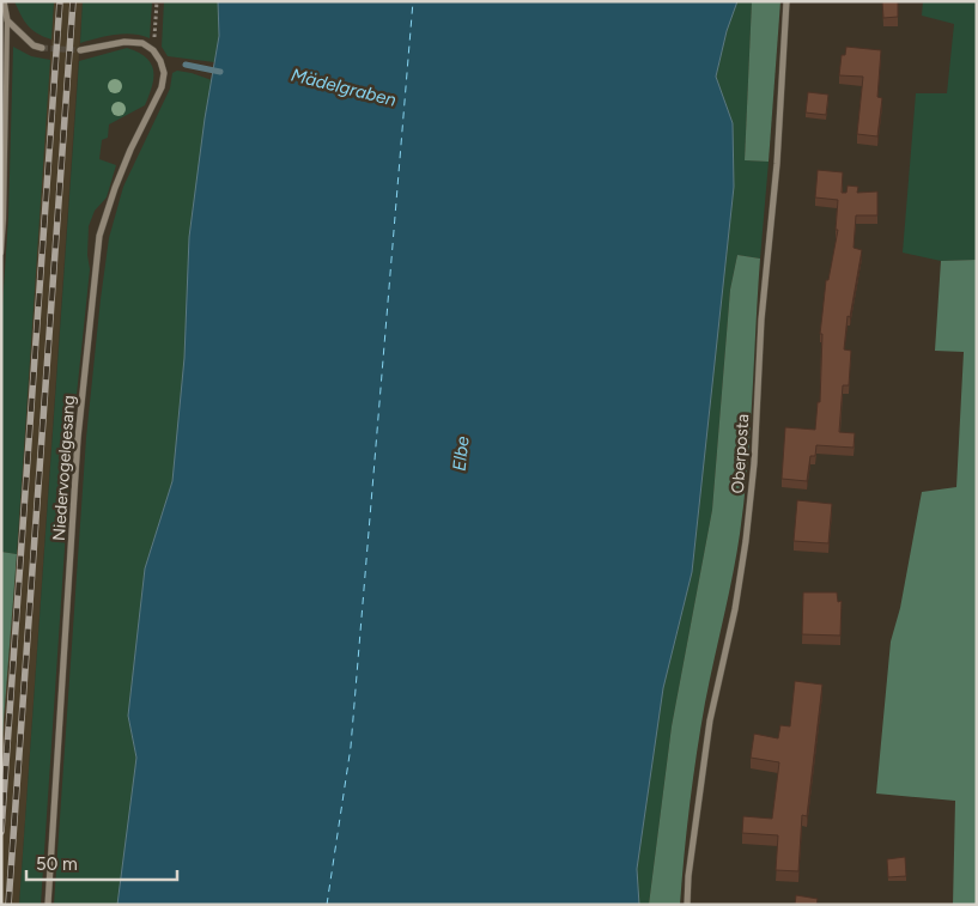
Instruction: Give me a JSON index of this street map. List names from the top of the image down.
{
  "streets": {
    "street": ["Oberposta", "Niedervogelgesang"]
  },
  "water": ["Mädelgraben", "Elbe"],
  "scale_bar": "50 m"
}
